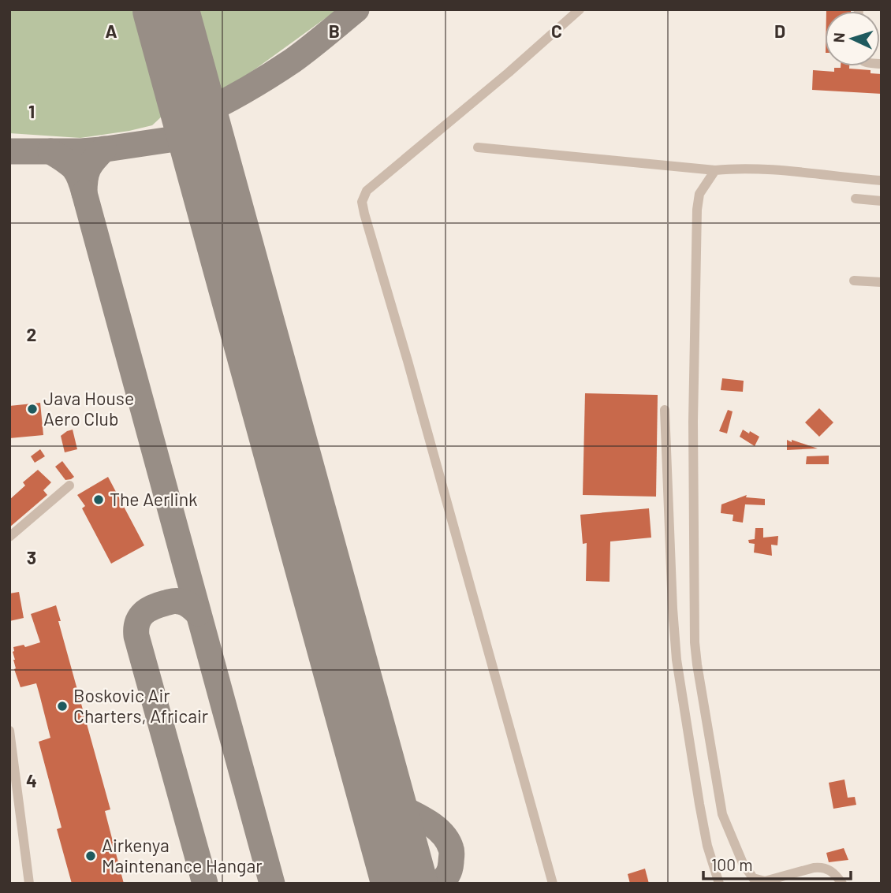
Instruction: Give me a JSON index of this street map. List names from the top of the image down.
{
  "places": [
    "Java House Aero Club",
    "The Aerlink",
    "Boskovic Air Charters, Africair",
    "Airkenya Maintenance Hangar"
  ],
  "scale_bar": "100 m",
  "north": "left",
  "grid": {
    "columns": [
      "A",
      "B",
      "C",
      "D"
    ],
    "rows": [
      "1",
      "2",
      "3",
      "4"
    ]
  }
}
